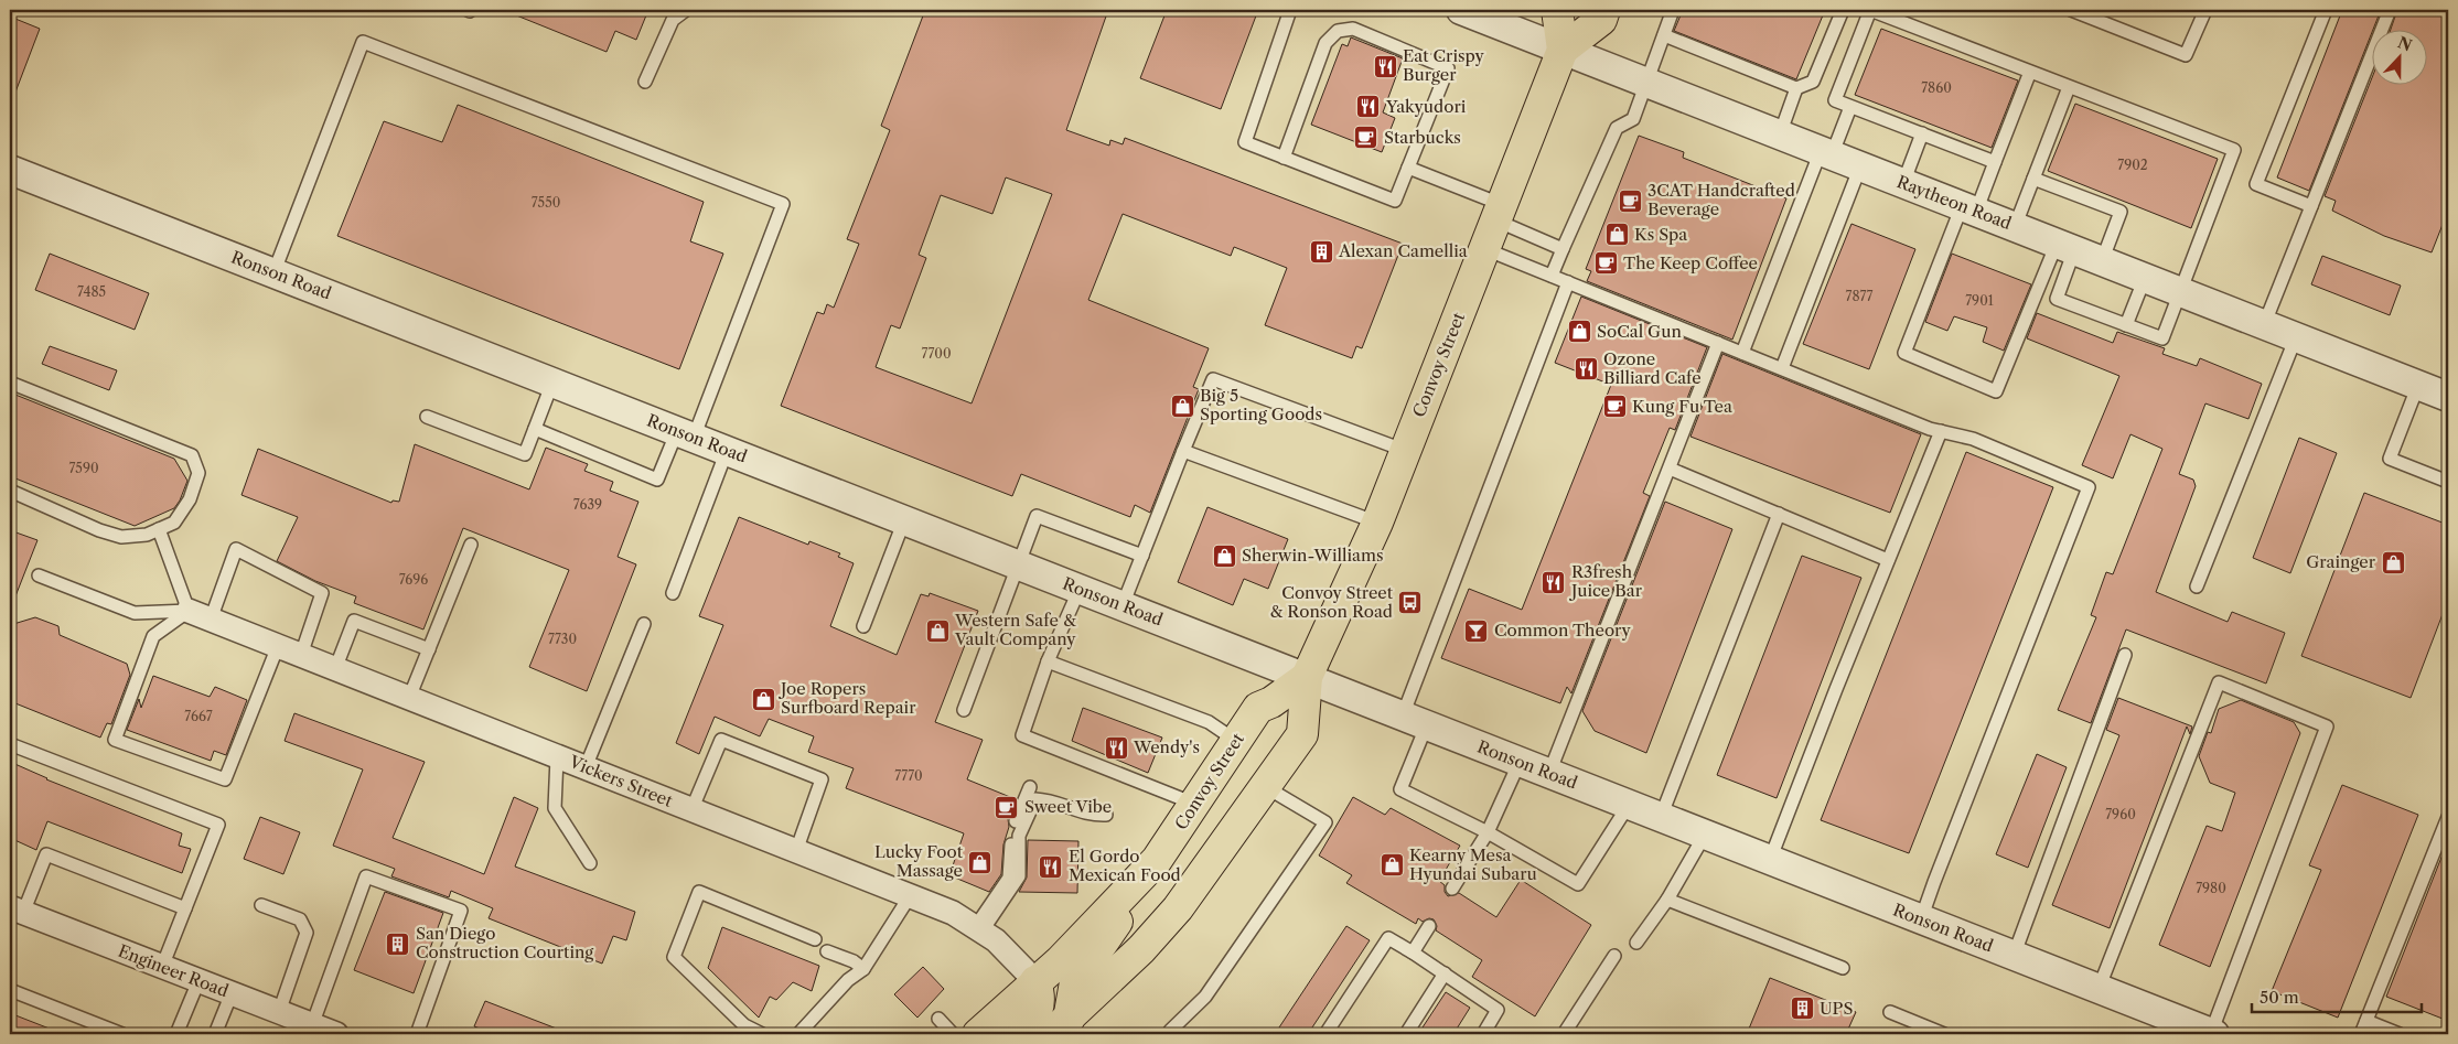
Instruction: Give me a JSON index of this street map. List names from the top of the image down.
{
  "streets": {
    "main road": ["Convoy Street"],
    "street": [
      "Raytheon Road",
      "Ronson Road",
      "Vickers Street",
      "Engineer Road"
    ]
  },
  "crossings": [
    ["Raytheon Road", "Convoy Street"],
    ["Ronson Road", "Convoy Street"],
    ["Convoy Street", "Vickers Street"]
  ],
  "places": {
    "restaurant": [
      "Eat Crispy Burger",
      "Yakyudori",
      "Ozone Billiard Cafe",
      "R3fresh Juice Bar",
      "Wendy's",
      "El Gordo Mexican Food"
    ],
    "cafe": [
      "Starbucks",
      "3CAT Handcrafted Beverage",
      "The Keep Coffee",
      "Kung Fu Tea",
      "Sweet Vibe"
    ],
    "shop": [
      "Ks Spa",
      "SoCal Gun",
      "Big 5 Sporting Goods",
      "Sherwin-Williams",
      "Grainger",
      "Western Safe & Vault Company",
      "Joe Ropers Surfboard Repair",
      "Lucky Foot Massage",
      "Kearny Mesa Hyundai Subaru"
    ],
    "building": ["Alexan Camellia", "San Diego Construction Courting", "UPS"],
    "bus stop": ["Convoy Street & Ronson Road"],
    "bar": ["Common Theory"]
  },
  "house_numbers": [
    "7860",
    "7902",
    "7550",
    "7485",
    "7877",
    "7901",
    "7700",
    "7590",
    "7639",
    "7696",
    "7730",
    "7667",
    "7770",
    "7960",
    "7980"
  ],
  "scale_bar": "50 m",
  "north": "top"
}
